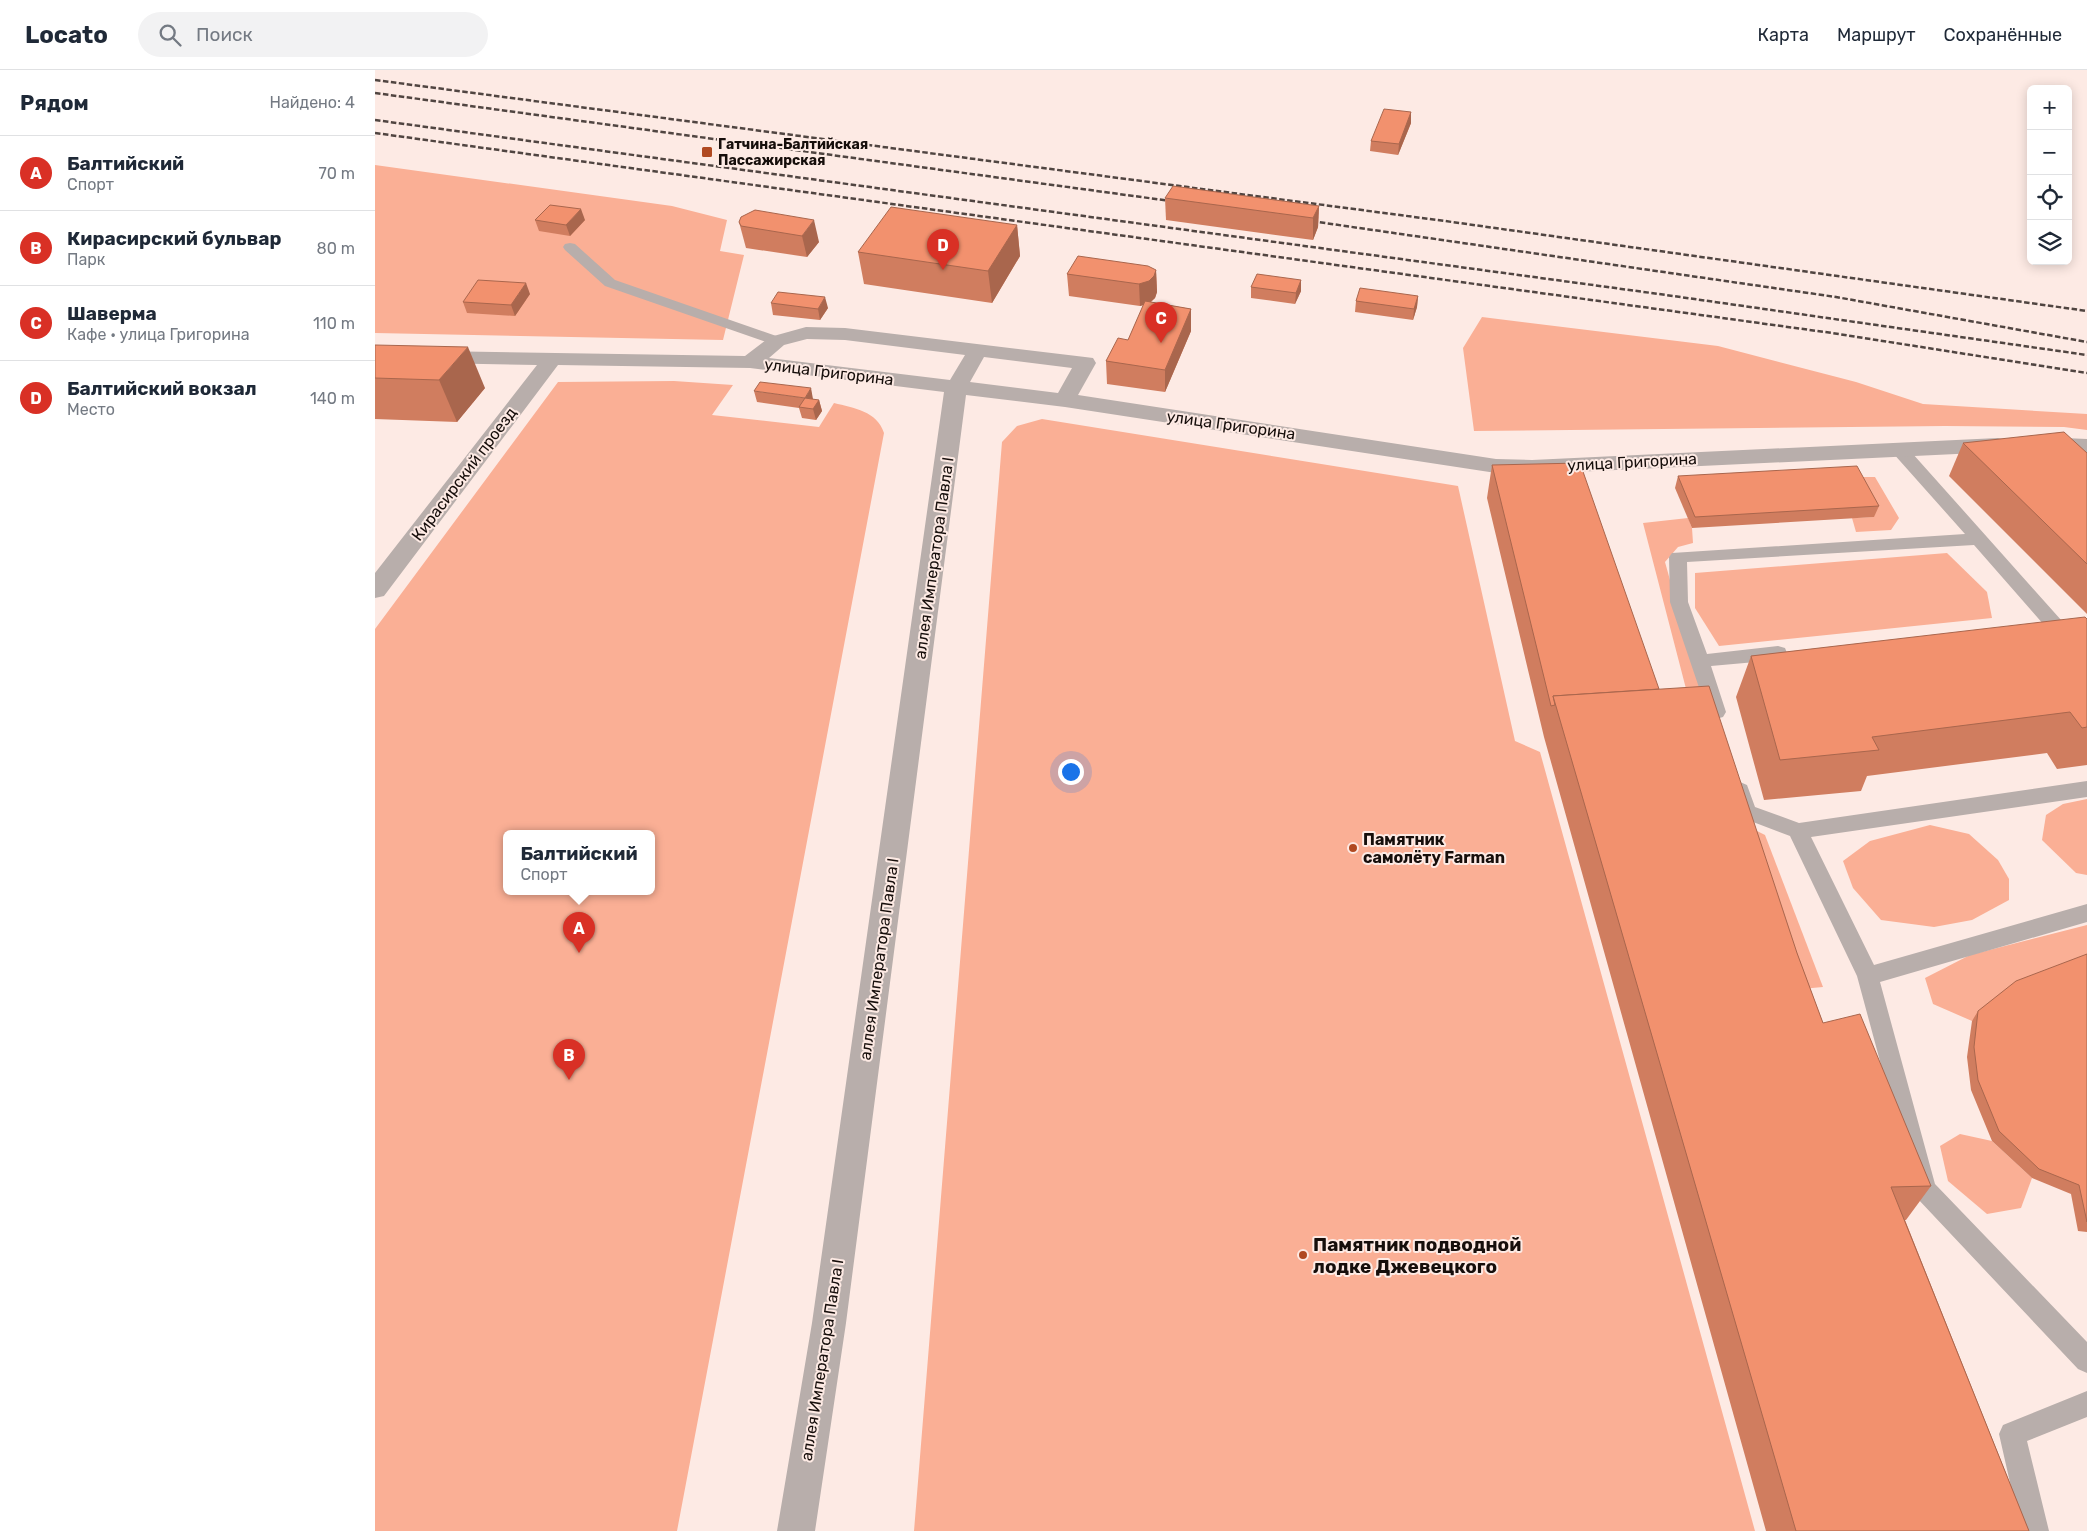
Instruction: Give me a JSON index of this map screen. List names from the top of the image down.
{
  "streets": {
    "street": ["улица Григорина", "Кирасирский проезд", "аллея Императора Павла I"]
  },
  "crossings": [
    ["улица Григорина", "Кирасирский проезд"],
    ["улица Григорина", "аллея Императора Павла I"]
  ],
  "places": {
    "transit": ["Гатчина-Балтийская Пассажирская"],
    "other": ["Памятник самолёту Farman", "Памятник подводной лодке Джевецкого"]
  },
  "page": {
    "header": "Locato",
    "search": "Поиск",
    "nav": ["Карта", "Маршрут", "Сохранённые"],
    "heading": ["Рядом", "Найдено: 4"],
    "map_buttons": ["+", "−"],
    "list": [
      {
        "mark": "A",
        "name": "Балтийский",
        "note": "Спорт",
        "value": "70 m"
      },
      {
        "mark": "B",
        "name": "Кирасирский бульвар",
        "note": "Парк",
        "value": "80 m"
      },
      {
        "mark": "C",
        "name": "Шаверма",
        "note": "Кафе · улица Григорина",
        "value": "110 m"
      },
      {
        "mark": "D",
        "name": "Балтийский вокзал",
        "note": "Место",
        "value": "140 m"
      }
    ],
    "pins": [
      "D",
      "C",
      "A",
      "B"
    ],
    "popup": ["Балтийский", "Спорт"]
  }
}
